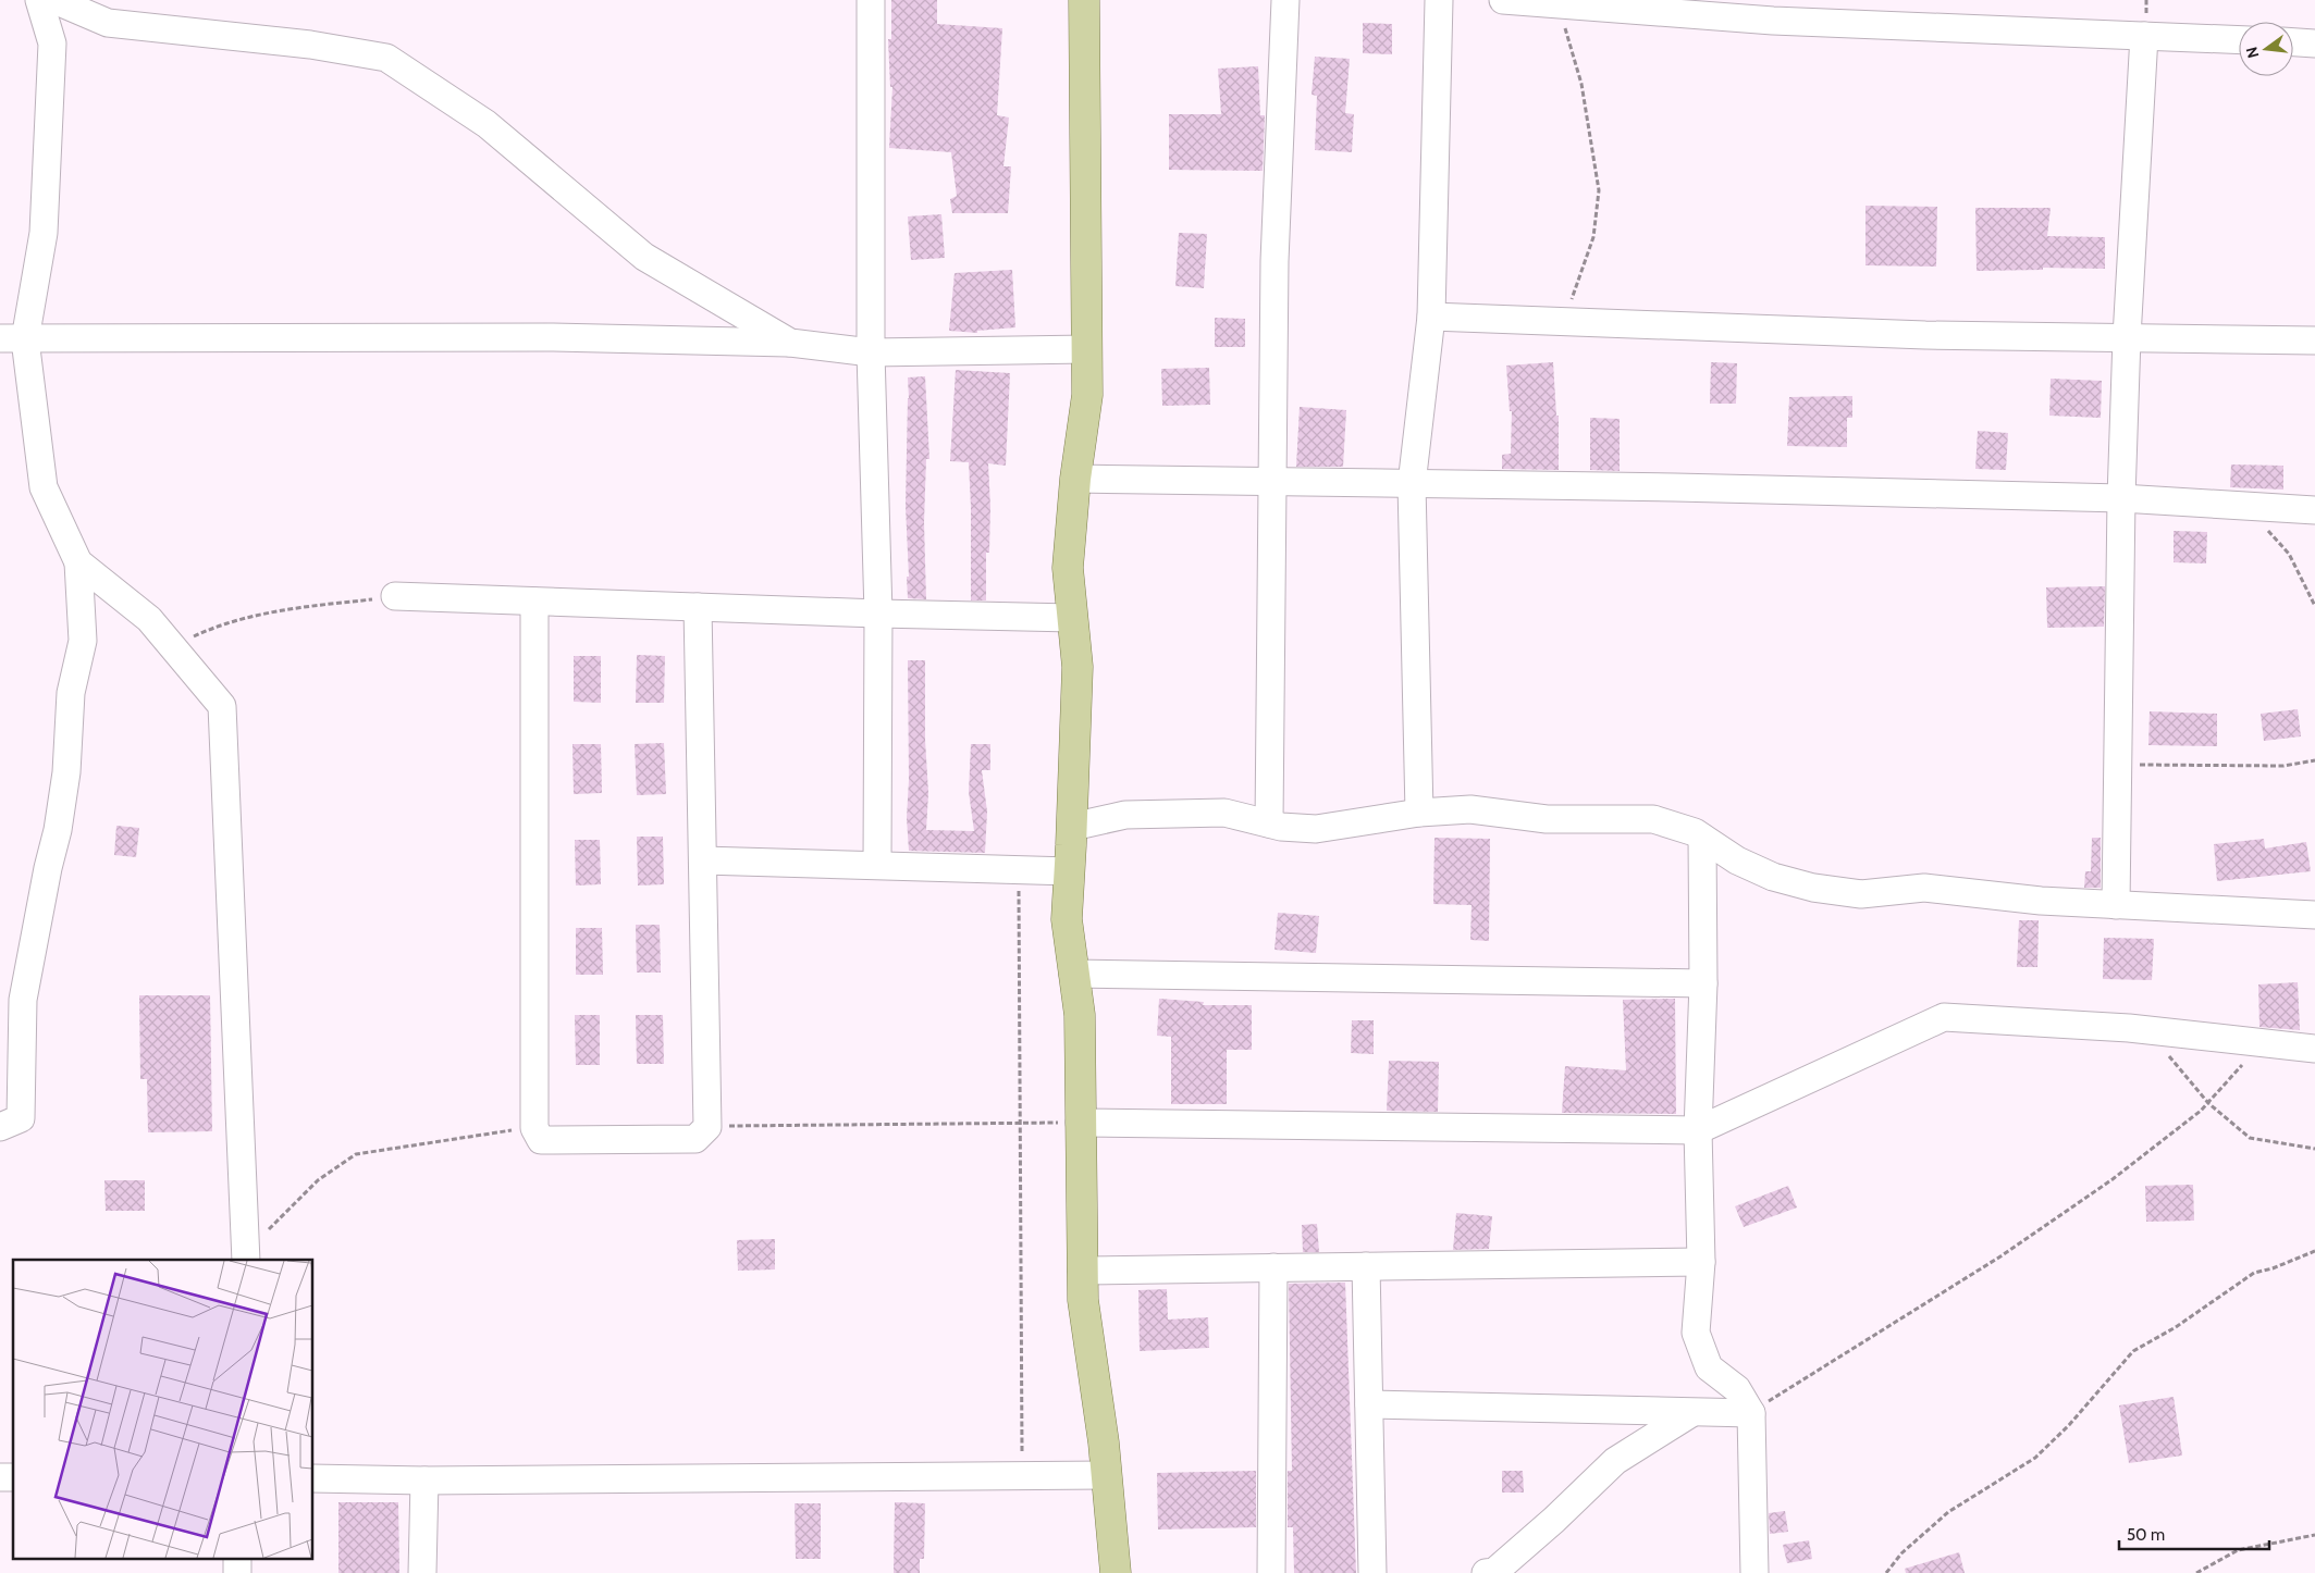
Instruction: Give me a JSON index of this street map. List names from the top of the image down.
{
  "scale_bar": "50 m",
  "north": "left"
}
